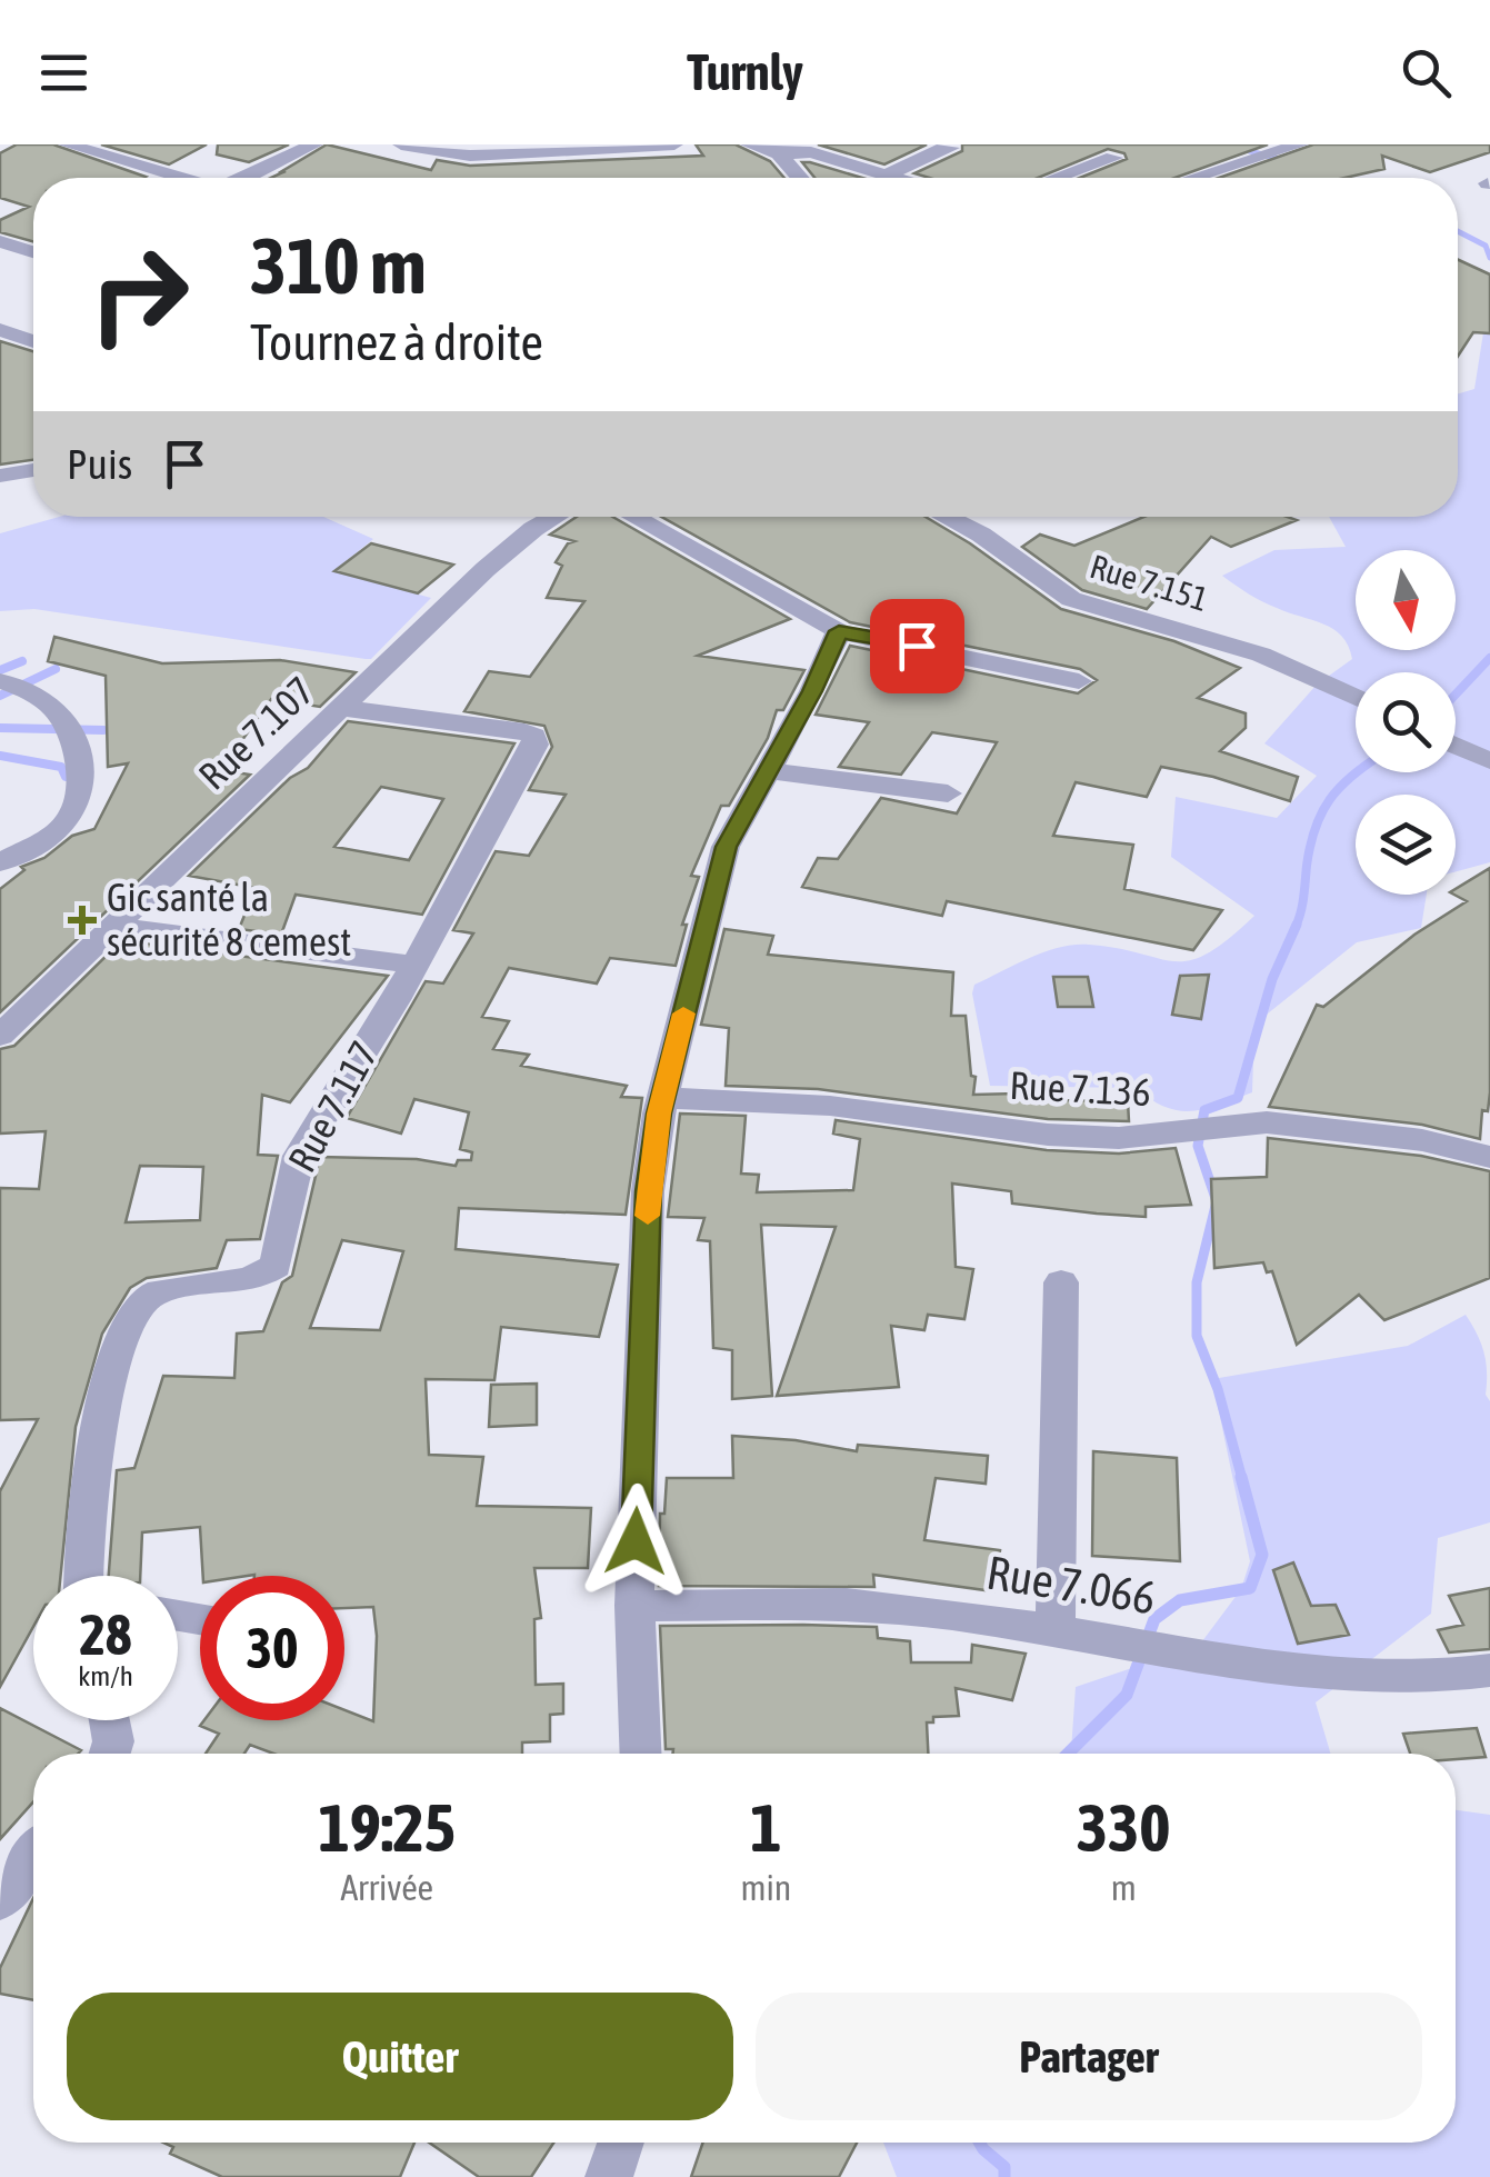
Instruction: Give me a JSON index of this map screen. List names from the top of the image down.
{
  "streets": {
    "street": [
      "Rue 7.151",
      "Rue 7.107",
      "Rue 7.136",
      "Rue 7.117",
      "Rue 7.066"
    ]
  },
  "crossings": [
    ["Rue 7.107", "Rue 7.117"]
  ],
  "places": {
    "health": ["Gic santé la sécurité 8 cemest"]
  },
  "north": "bottom",
  "page": {
    "header": "Turnly",
    "turn": ["310 m", "Tournez à droite"],
    "then": "Puis",
    "speed": "28 km/h",
    "limit": "30",
    "eta": [
      "19:25",
      "Arrivée",
      "1",
      "min",
      "330",
      "m"
    ],
    "buttons": ["Quitter", "Partager"]
  }
}
